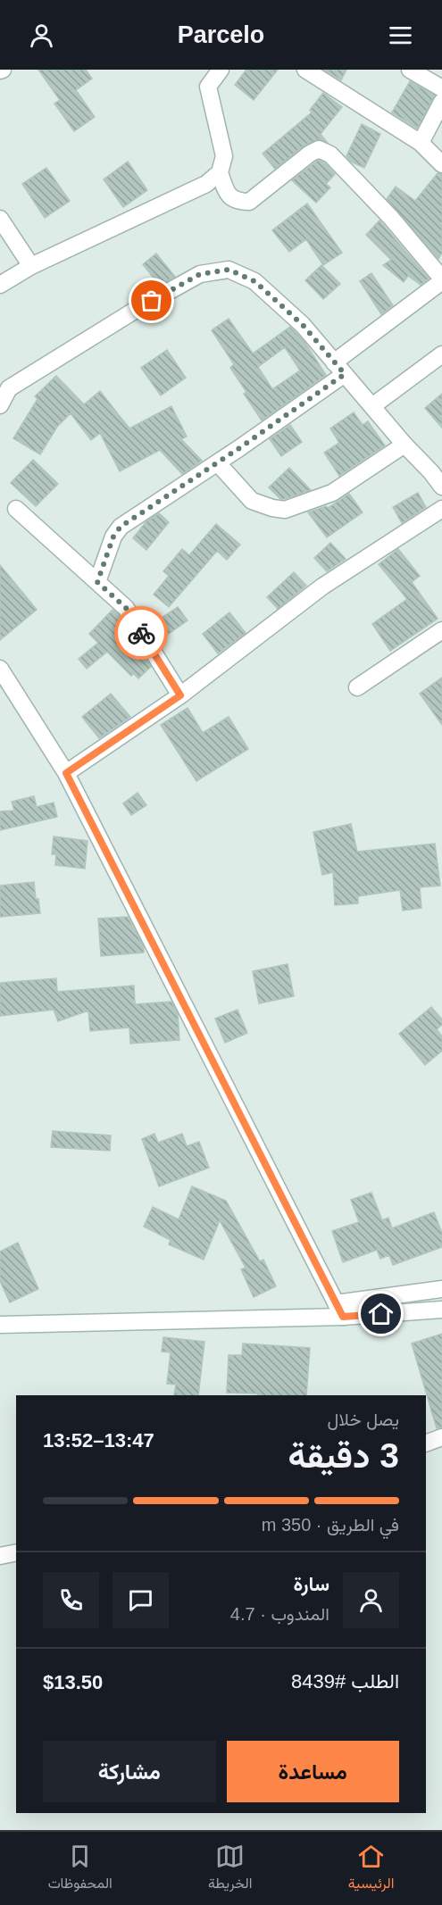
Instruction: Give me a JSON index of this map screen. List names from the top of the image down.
{
  "page": {
    "header": "Parcelo",
    "heading": ["3 دقيقة", "يصل خلال", "13:47–13:52"],
    "panel": [
      "سارة",
      "المندوب · 4.7",
      "الطلب #8439",
      "$13.50"
    ],
    "bar": "في الطريق · 350 m",
    "buttons": ["مساعدة", "مشاركة"],
    "tabs": ["الرئيسية", "الخريطة", "المحفوظات"]
  }
}
